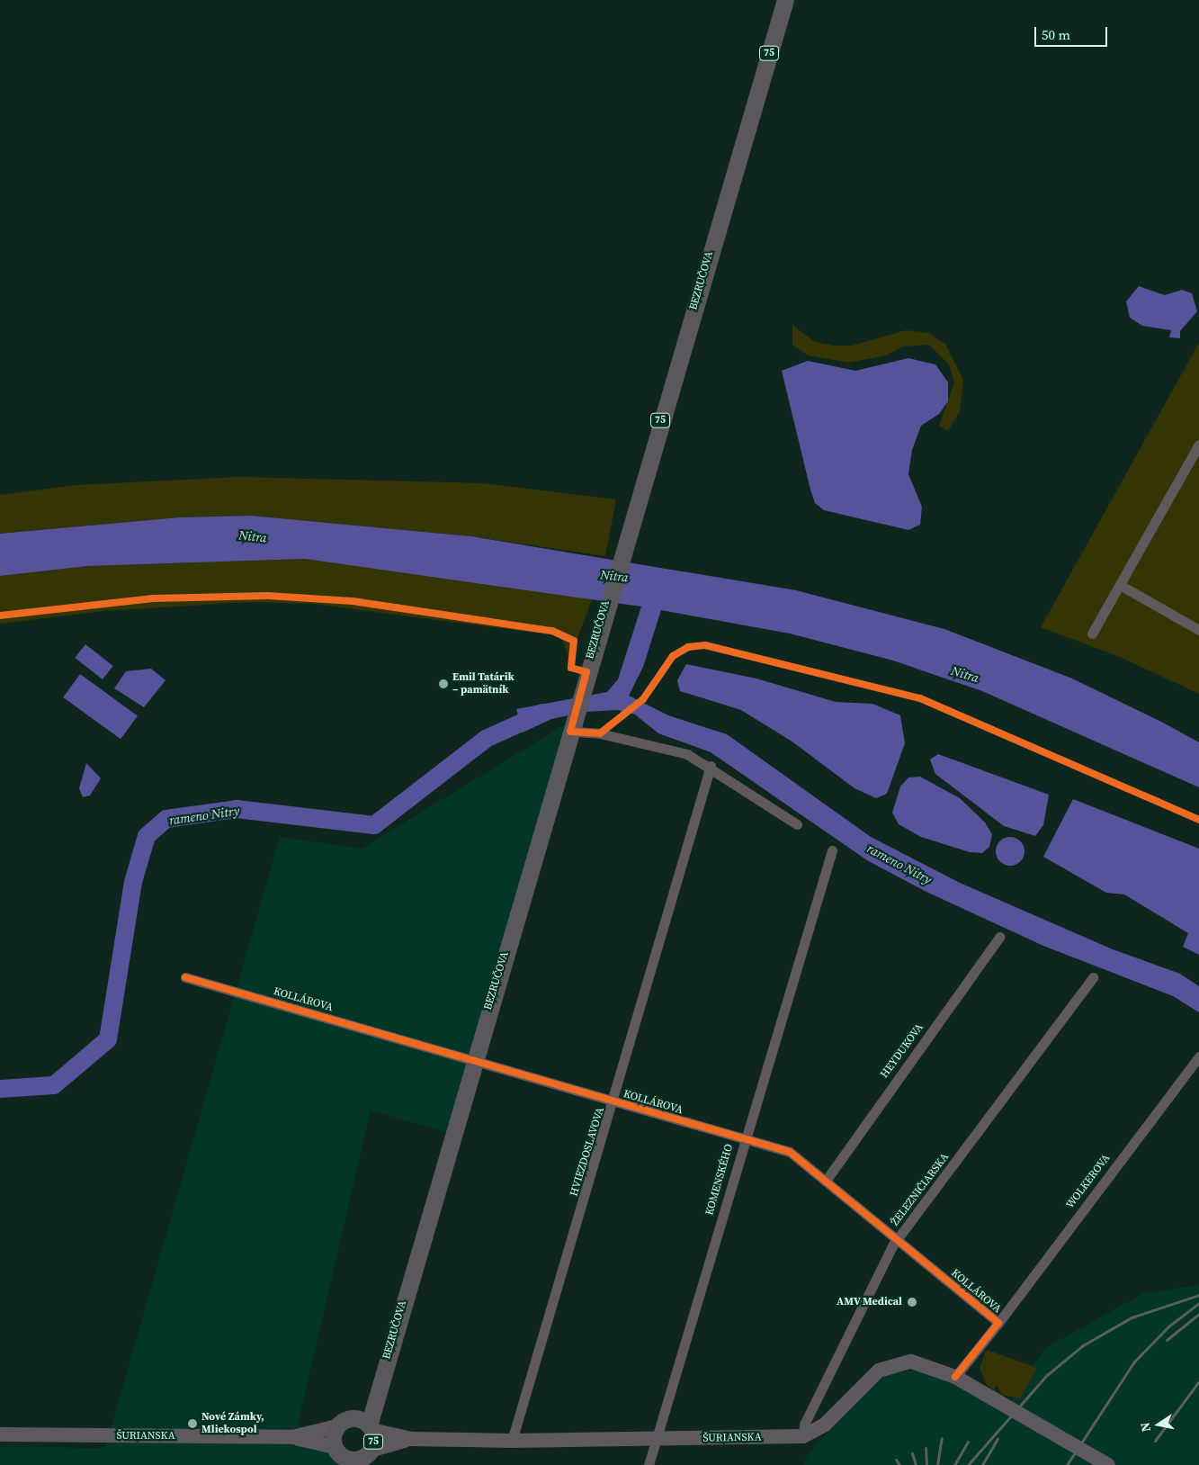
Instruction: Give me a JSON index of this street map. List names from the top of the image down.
{
  "streets": {
    "main road": ["75", "BEZRUČOVA"],
    "street": [
      "KOLLÁROVA",
      "HEYDUKOVA",
      "HVIEZDOSLAVOVA",
      "KOMENSKÉHO",
      "WOLKEROVA",
      "ŽELEZNIČIARSKA",
      "ŠURIANSKA"
    ]
  },
  "crossings": [
    ["75", "BEZRUČOVA"],
    ["75", "ŠURIANSKA"],
    ["BEZRUČOVA", "KOLLÁROVA"],
    ["BEZRUČOVA", "ŠURIANSKA"],
    ["KOLLÁROVA", "HEYDUKOVA"],
    ["KOLLÁROVA", "HVIEZDOSLAVOVA"],
    ["KOLLÁROVA", "KOMENSKÉHO"],
    ["KOLLÁROVA", "WOLKEROVA"],
    ["KOLLÁROVA", "ŽELEZNIČIARSKA"],
    ["KOLLÁROVA", "ŠURIANSKA"],
    ["HVIEZDOSLAVOVA", "ŠURIANSKA"],
    ["KOMENSKÉHO", "ŠURIANSKA"],
    ["ŽELEZNIČIARSKA", "ŠURIANSKA"]
  ],
  "water": ["Nitra", "rameno Nitry"],
  "places": ["Emil Tatárik – pamätník", "AMV Medical", "Nové Zámky, Mliekospol"],
  "scale_bar": "50 m",
  "north": "left"
}
